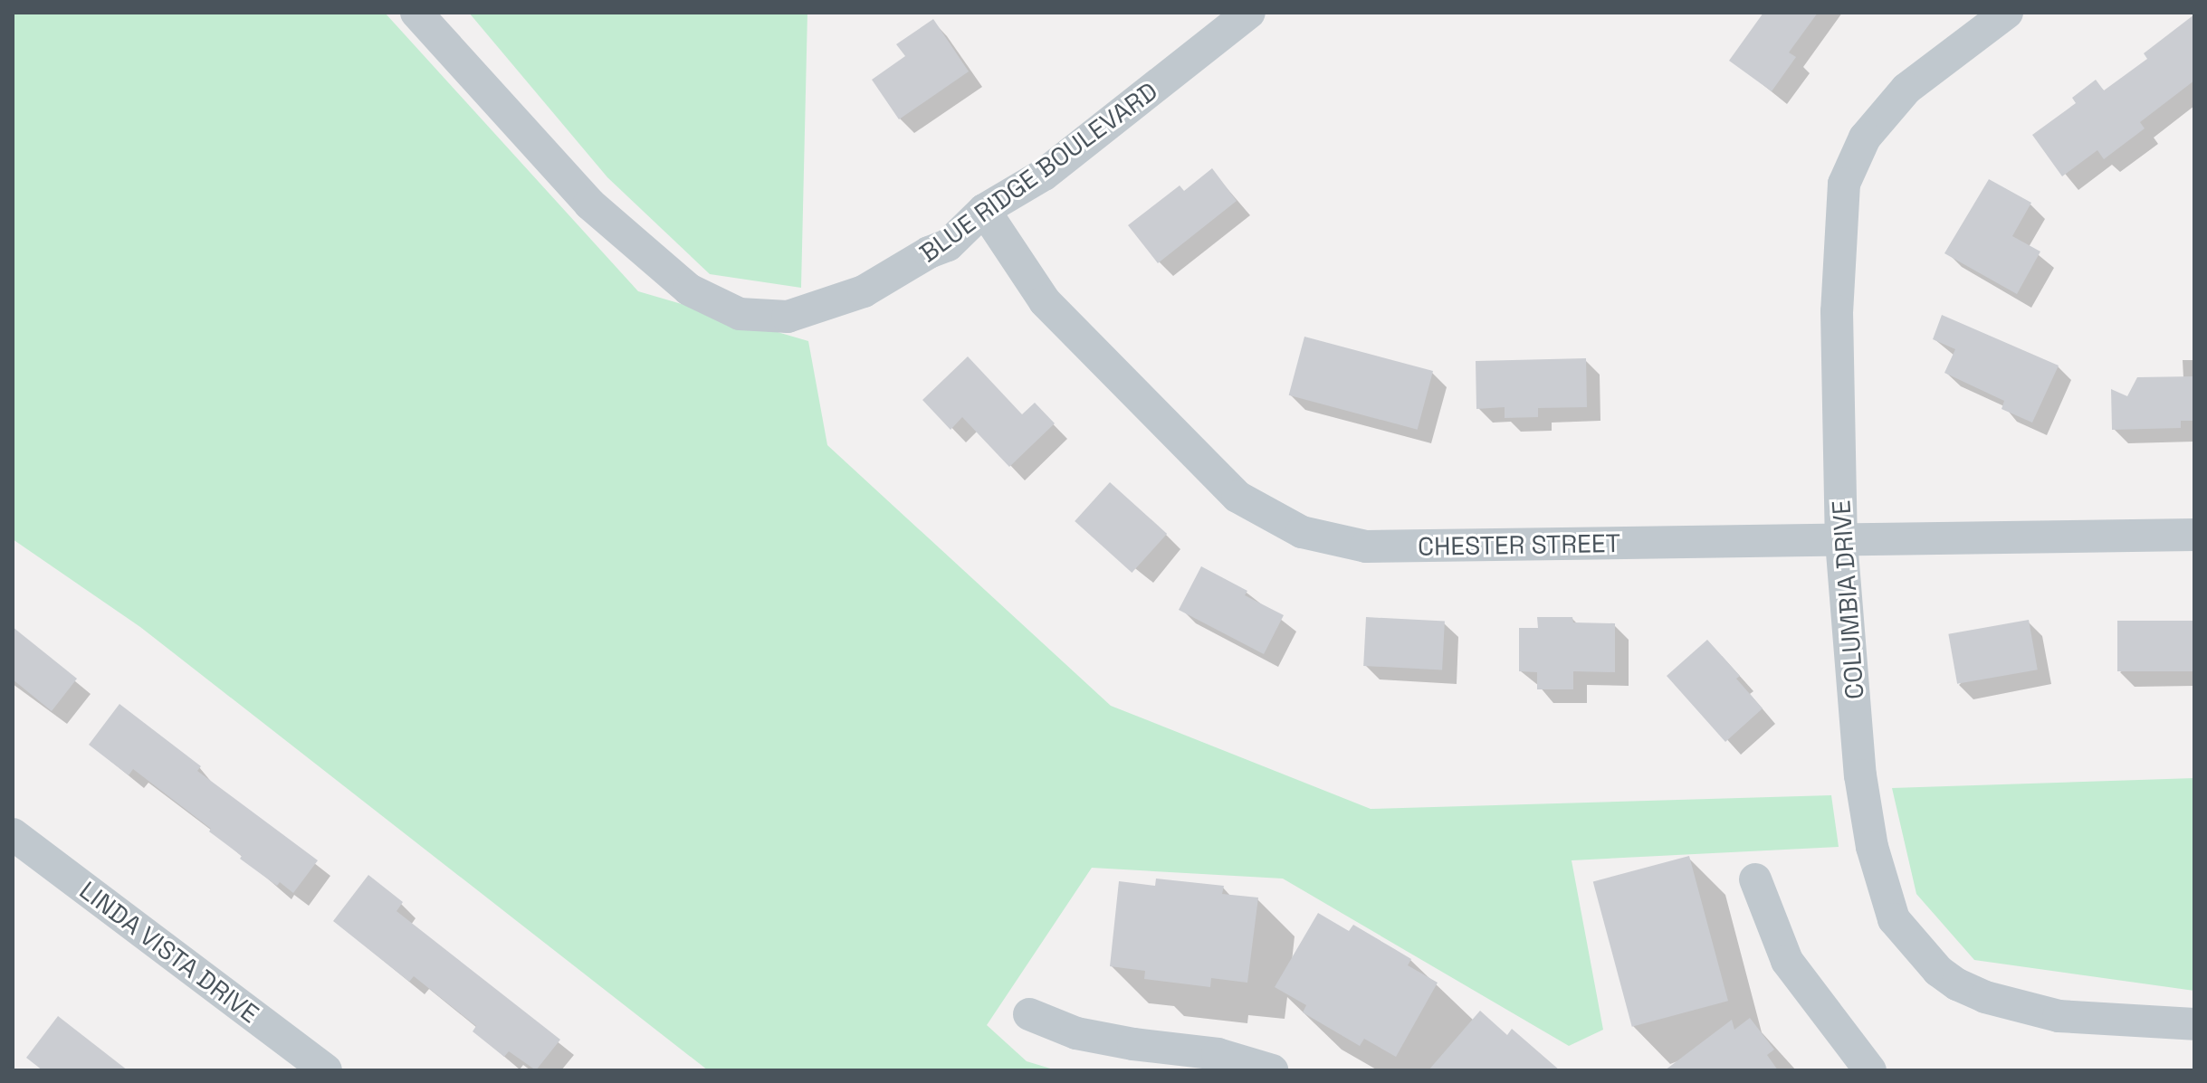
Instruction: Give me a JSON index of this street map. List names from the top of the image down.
{
  "streets": {
    "street": [
      "BLUE RIDGE BOULEVARD",
      "CHESTER STREET",
      "COLUMBIA DRIVE",
      "LINDA VISTA DRIVE"
    ]
  },
  "crossings": [
    ["BLUE RIDGE BOULEVARD", "CHESTER STREET"],
    ["CHESTER STREET", "COLUMBIA DRIVE"]
  ]
}
